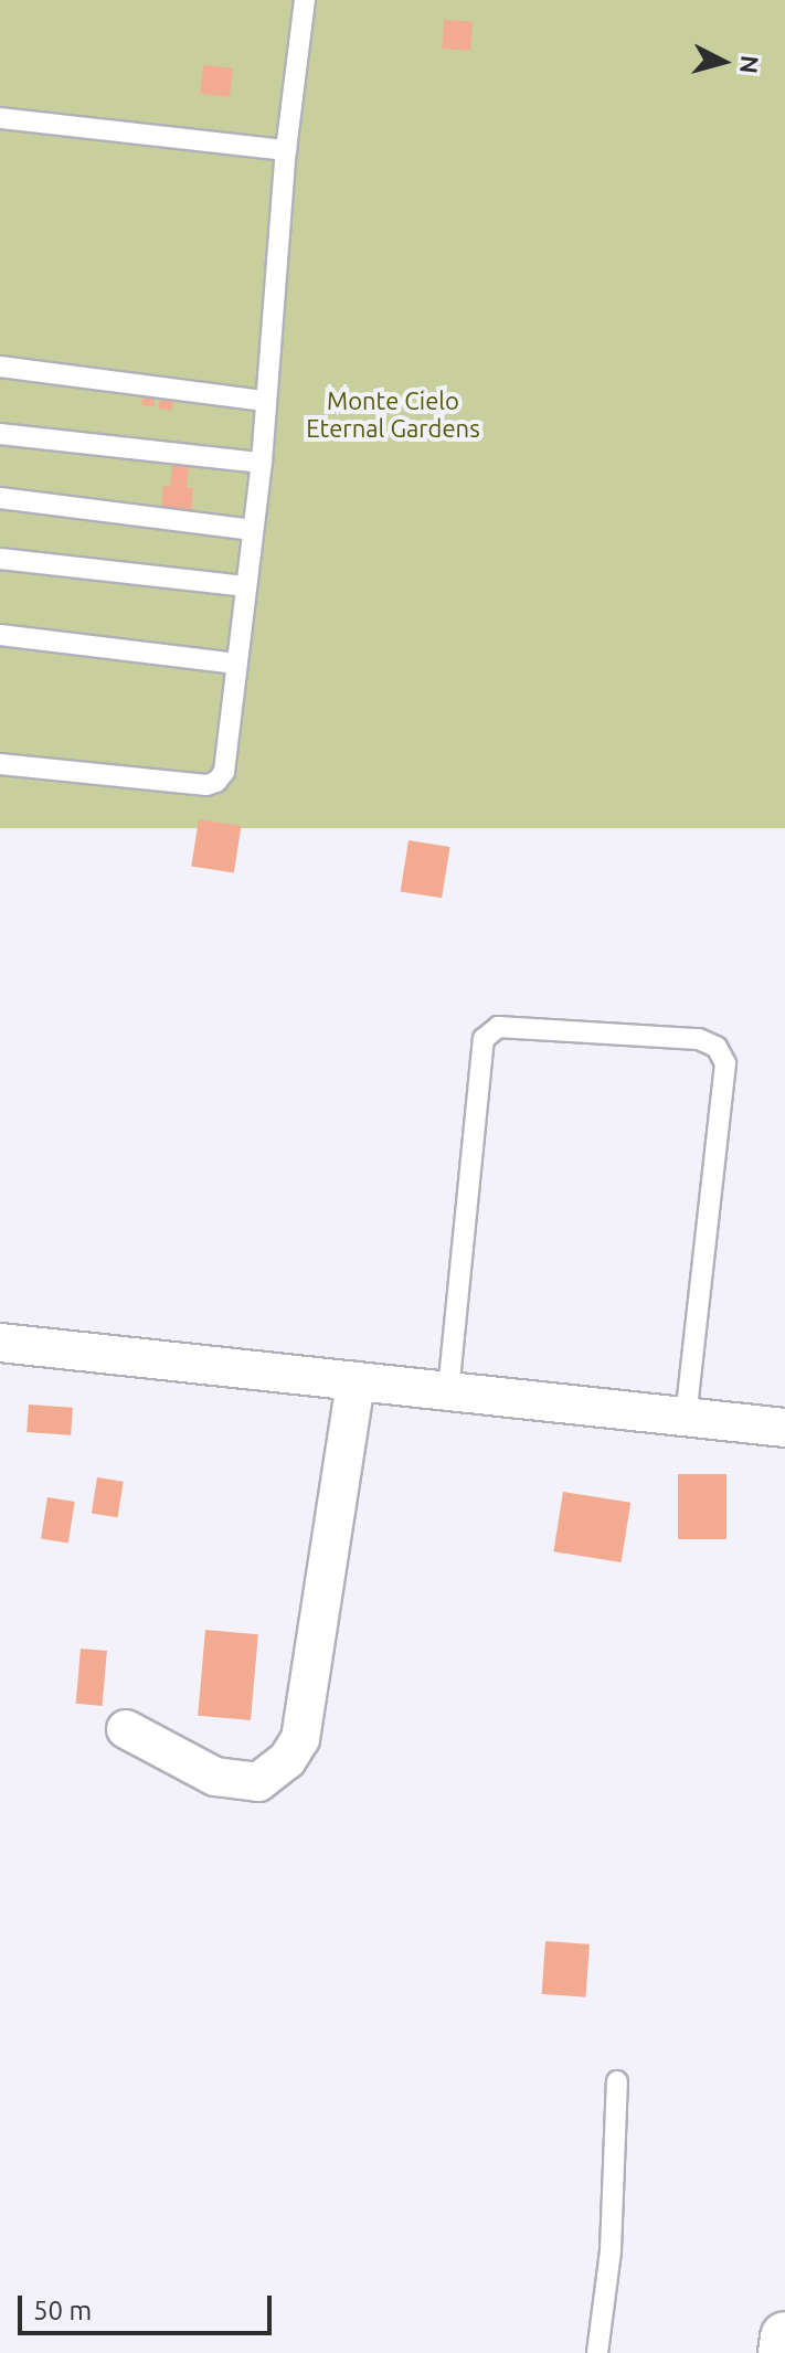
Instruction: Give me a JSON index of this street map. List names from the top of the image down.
{
  "parks": ["Monte Cielo Eternal Gardens"],
  "scale_bar": "50 m",
  "north": "right"
}
